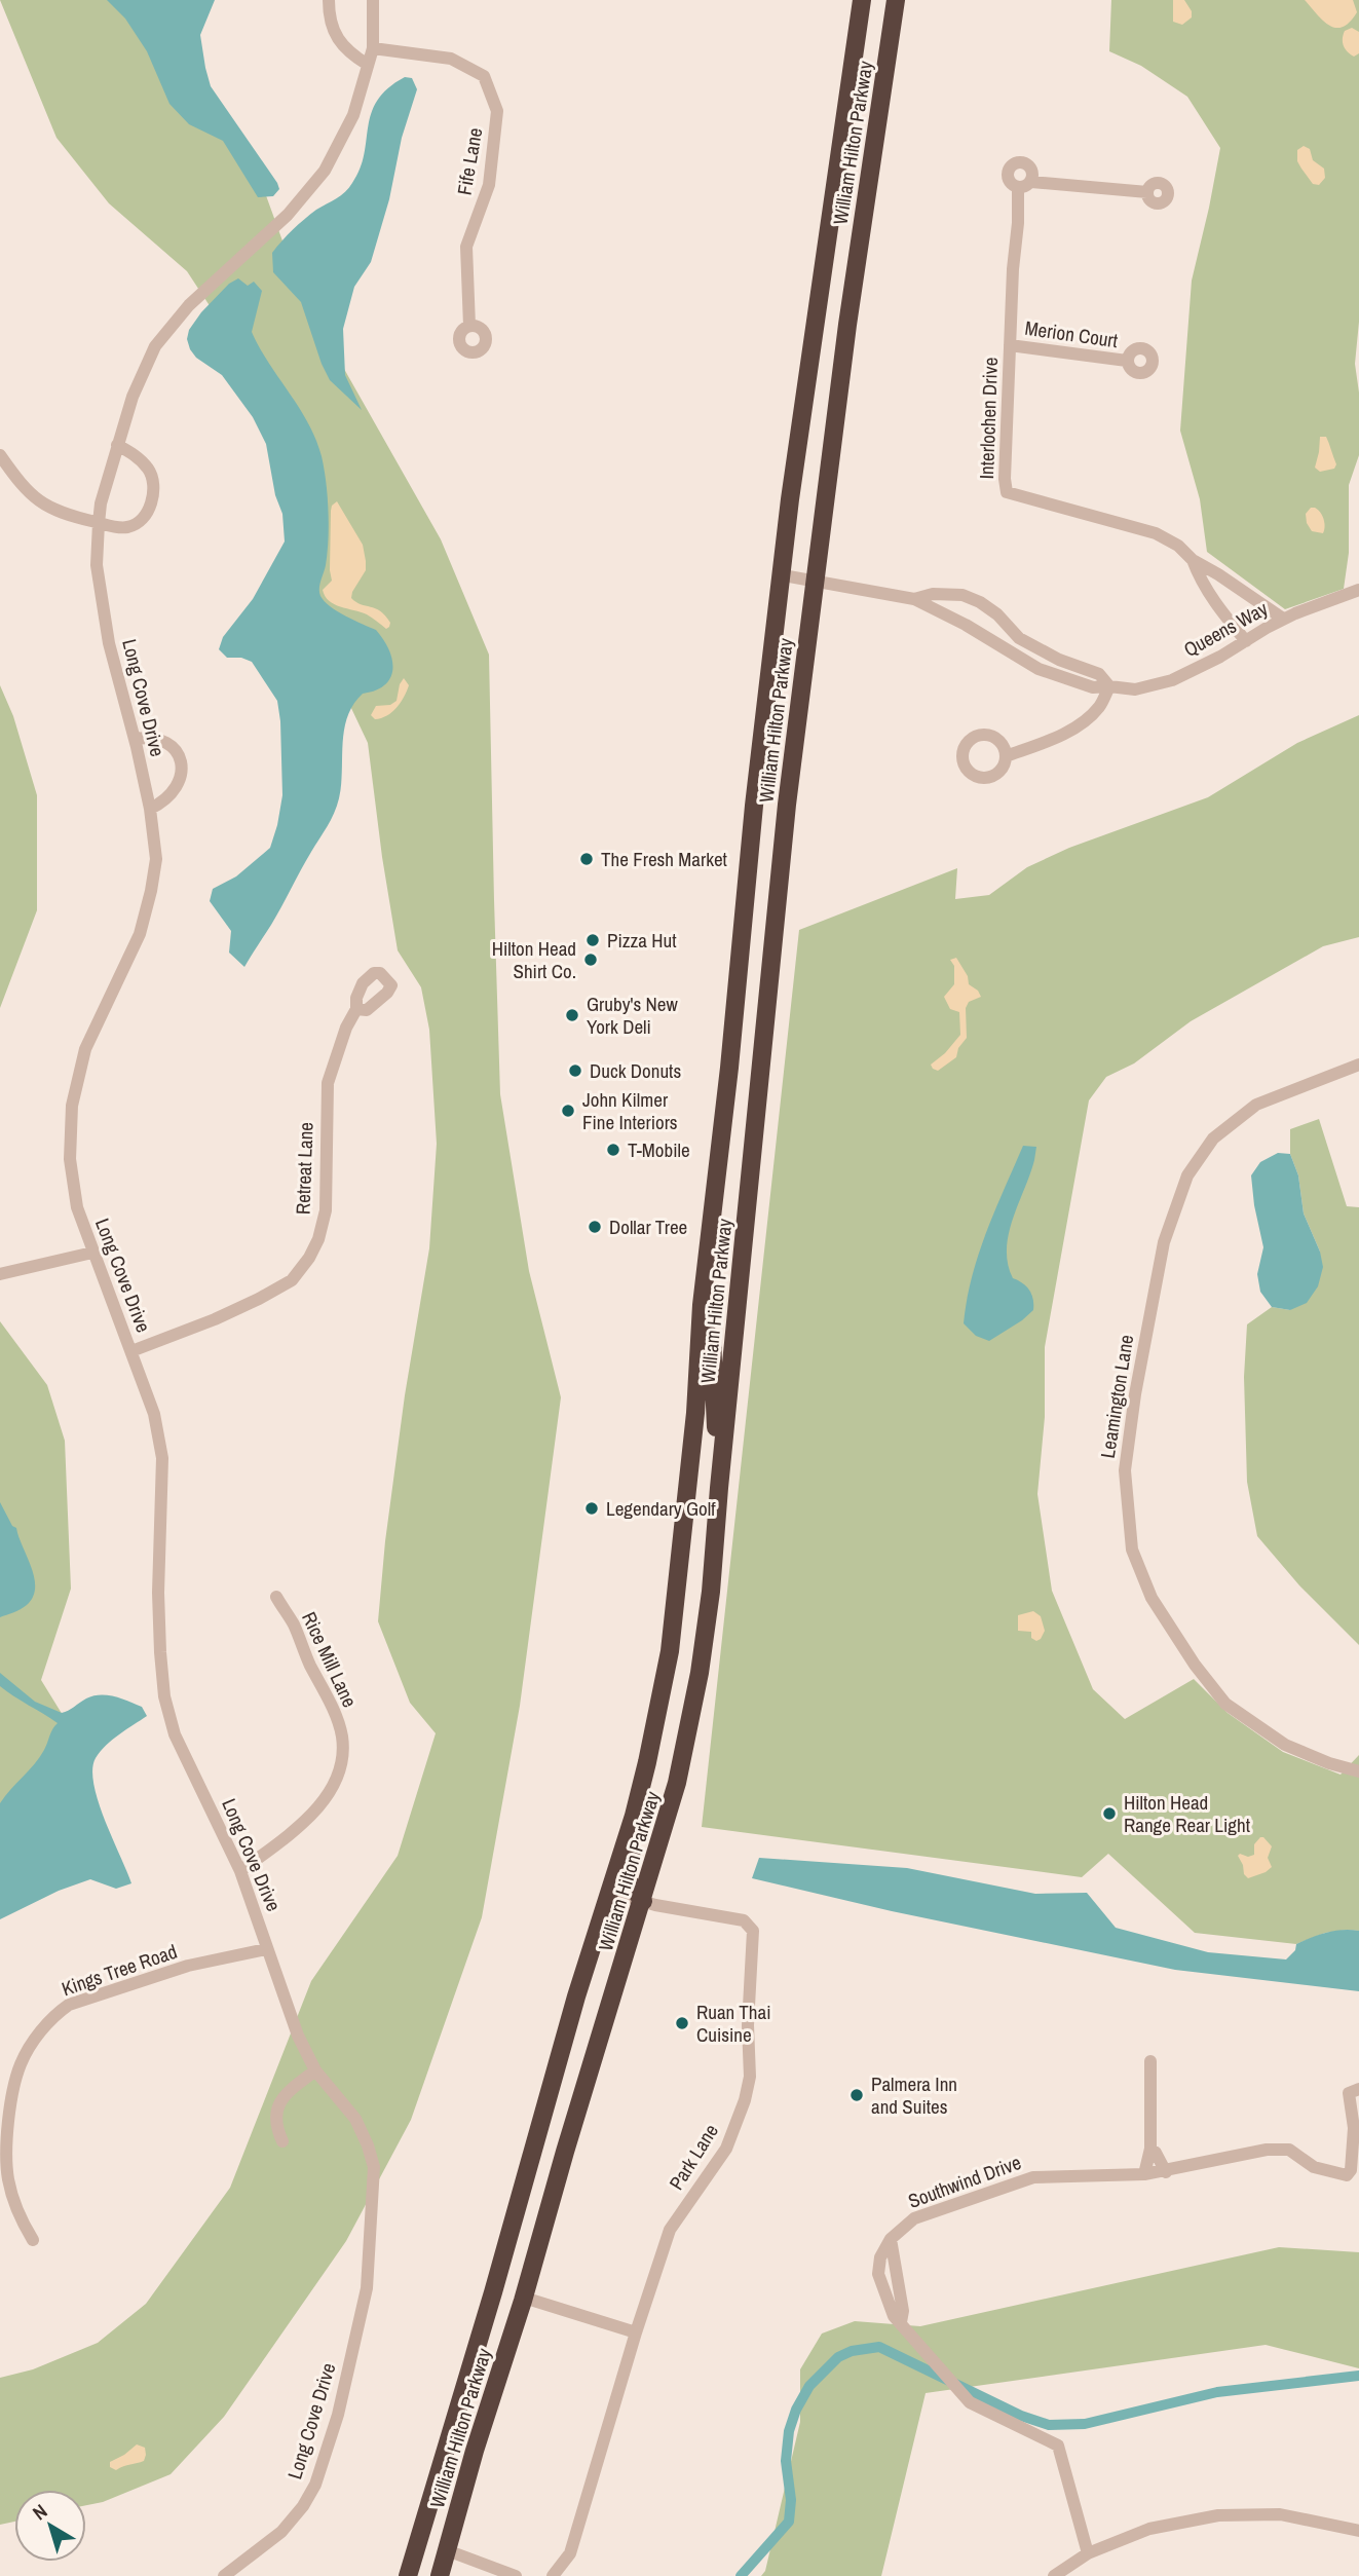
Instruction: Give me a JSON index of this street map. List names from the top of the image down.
{
  "streets": {
    "highway": ["William Hilton Parkway"],
    "street": [
      "Fife Lane",
      "Merion Court",
      "Interlochen Drive",
      "Queens Way",
      "Long Cove Drive",
      "Retreat Lane",
      "Leamington Lane",
      "Rice Mill Lane",
      "Kings Tree Road",
      "Park Lane",
      "Southwind Drive"
    ]
  },
  "crossings": [
    ["William Hilton Parkway", "Queens Way"],
    ["William Hilton Parkway", "Park Lane"],
    ["Fife Lane", "Long Cove Drive"],
    ["Merion Court", "Interlochen Drive"],
    ["Interlochen Drive", "Queens Way"],
    ["Long Cove Drive", "Retreat Lane"],
    ["Long Cove Drive", "Rice Mill Lane"],
    ["Long Cove Drive", "Kings Tree Road"]
  ],
  "places": [
    "The Fresh Market",
    "Pizza Hut",
    "Hilton Head Shirt Co.",
    "Gruby's New York Deli",
    "Duck Donuts",
    "John Kilmer Fine Interiors",
    "T-Mobile",
    "Dollar Tree",
    "Legendary Golf",
    "Hilton Head Range Rear Light",
    "Ruan Thai Cuisine",
    "Palmera Inn and Suites"
  ],
  "north": "top left"
}
